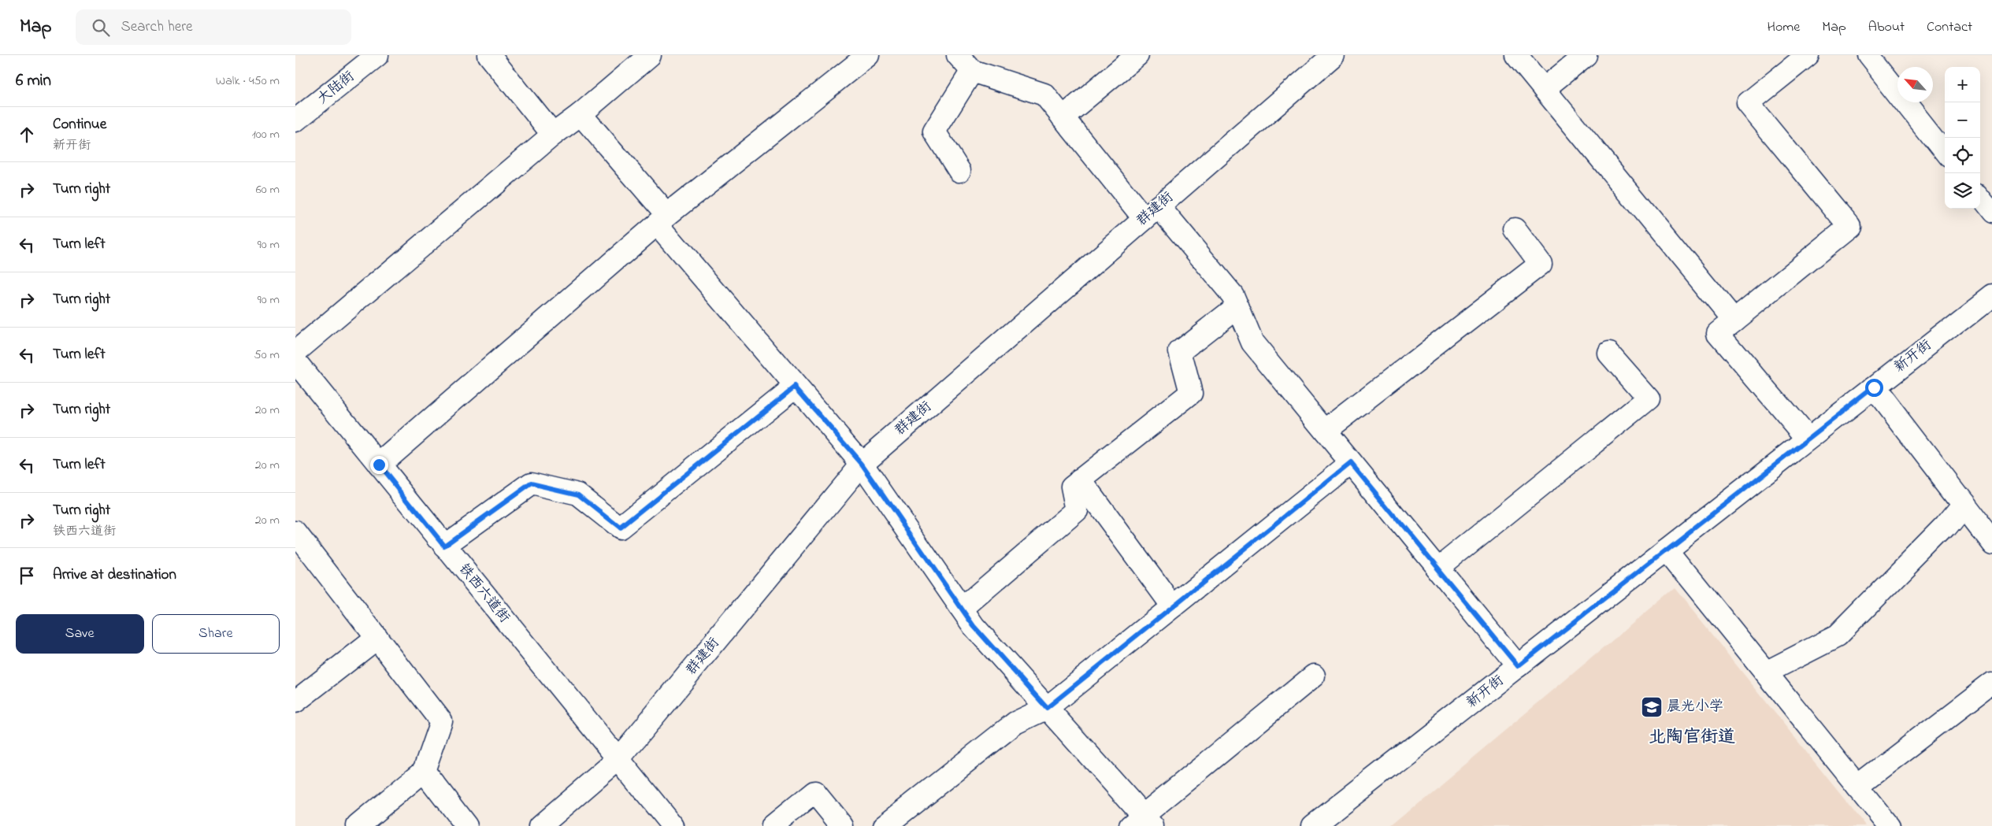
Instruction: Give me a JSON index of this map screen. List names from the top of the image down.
{
  "streets": {
    "street": [
      "大陆街",
      "群建街",
      "新开街",
      "铁西六道街"
    ]
  },
  "crossings": [
    ["群建街", "铁西六道街"]
  ],
  "districts": ["北陶官街道"],
  "places": {
    "school or university": ["晨光小学"]
  },
  "north": "top left",
  "page": {
    "header": "Map",
    "search": "Search here",
    "nav": [
      "Home",
      "Map",
      "About",
      "Contact"
    ],
    "heading": ["6 min", "Walk · 450 m"],
    "map_buttons": ["+", "−"],
    "list": [
      ["Continue", "新开街", "100 m"],
      ["Turn right", "60 m"],
      ["Turn left", "90 m"],
      ["Turn right", "90 m"],
      ["Turn left", "50 m"],
      ["Turn right", "20 m"],
      ["Turn left", "20 m"],
      ["Turn right", "铁西六道街", "20 m"],
      "Arrive at destination"
    ],
    "buttons": ["Save", "Share"]
  }
}
